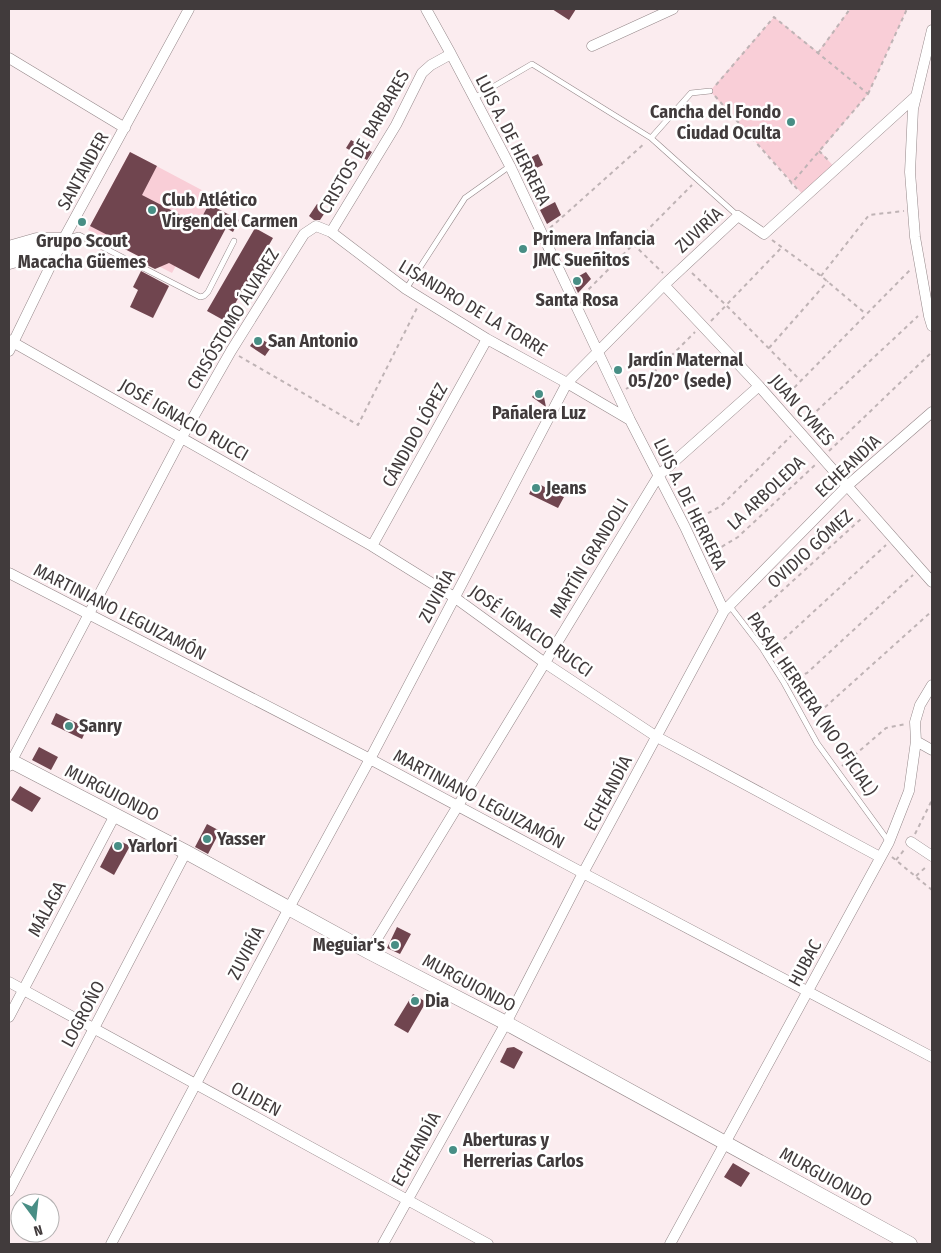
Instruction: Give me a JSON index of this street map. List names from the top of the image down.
{
  "streets": {
    "street": [
      "LUIS A. DE HERRERA",
      "CRISTOS DE BARBARES",
      "SANTANDER",
      "ZUVIRÍA",
      "LISANDRO DE LA TORRE",
      "CRISÓSTOMO ÁLVAREZ",
      "JUAN CYMES",
      "JOSÉ IGNACIO RUCCI",
      "CÁNDIDO LÓPEZ",
      "ECHEANDÍA",
      "MARTÍN GRANDOLI",
      "MARTINIANO LEGUIZAMÓN",
      "MURGUIONDO",
      "MÁLAGA",
      "HUBAC",
      "LOGROÑO",
      "OLIDEN"
    ],
    "lane": ["PASAJE HERRERA (NO OFICIAL)"],
    "path": ["LA ARBOLEDA", "OVIDIO GÓMEZ"]
  },
  "crossings": [
    ["LUIS A. DE HERRERA", "CRISTOS DE BARBARES"],
    ["LUIS A. DE HERRERA", "ZUVIRÍA"],
    ["LUIS A. DE HERRERA", "LISANDRO DE LA TORRE"],
    ["LUIS A. DE HERRERA", "ECHEANDÍA"],
    ["LUIS A. DE HERRERA", "LA ARBOLEDA"],
    ["LUIS A. DE HERRERA", "MARTÍN GRANDOLI"],
    ["LUIS A. DE HERRERA", "PASAJE HERRERA (NO OFICIAL)"],
    ["CRISTOS DE BARBARES", "LISANDRO DE LA TORRE"],
    ["CRISTOS DE BARBARES", "CRISÓSTOMO ÁLVAREZ"],
    ["SANTANDER", "JOSÉ IGNACIO RUCCI"],
    ["ZUVIRÍA", "LISANDRO DE LA TORRE"],
    ["ZUVIRÍA", "JUAN CYMES"],
    ["ZUVIRÍA", "JOSÉ IGNACIO RUCCI"],
    ["ZUVIRÍA", "MARTINIANO LEGUIZAMÓN"],
    ["ZUVIRÍA", "MURGUIONDO"],
    ["ZUVIRÍA", "OLIDEN"],
    ["LISANDRO DE LA TORRE", "CRISÓSTOMO ÁLVAREZ"],
    ["LISANDRO DE LA TORRE", "CÁNDIDO LÓPEZ"],
    ["CRISÓSTOMO ÁLVAREZ", "JOSÉ IGNACIO RUCCI"],
    ["CRISÓSTOMO ÁLVAREZ", "MARTINIANO LEGUIZAMÓN"],
    ["CRISÓSTOMO ÁLVAREZ", "MURGUIONDO"],
    ["JUAN CYMES", "ECHEANDÍA"],
    ["JUAN CYMES", "LA ARBOLEDA"],
    ["JUAN CYMES", "OVIDIO GÓMEZ"],
    ["JUAN CYMES", "MARTÍN GRANDOLI"],
    ["JOSÉ IGNACIO RUCCI", "CÁNDIDO LÓPEZ"],
    ["JOSÉ IGNACIO RUCCI", "ECHEANDÍA"],
    ["JOSÉ IGNACIO RUCCI", "MARTÍN GRANDOLI"],
    ["JOSÉ IGNACIO RUCCI", "PASAJE HERRERA (NO OFICIAL)"],
    ["JOSÉ IGNACIO RUCCI", "HUBAC"],
    ["ECHEANDÍA", "MARTINIANO LEGUIZAMÓN"],
    ["ECHEANDÍA", "PASAJE HERRERA (NO OFICIAL)"],
    ["ECHEANDÍA", "MURGUIONDO"],
    ["ECHEANDÍA", "OLIDEN"],
    ["OVIDIO GÓMEZ", "PASAJE HERRERA (NO OFICIAL)"],
    ["MARTÍN GRANDOLI", "MARTINIANO LEGUIZAMÓN"],
    ["MARTÍN GRANDOLI", "MURGUIONDO"],
    ["MARTINIANO LEGUIZAMÓN", "HUBAC"],
    ["PASAJE HERRERA (NO OFICIAL)", "HUBAC"],
    ["MURGUIONDO", "MÁLAGA"],
    ["MURGUIONDO", "HUBAC"],
    ["MURGUIONDO", "LOGROÑO"],
    ["MÁLAGA", "OLIDEN"],
    ["LOGROÑO", "OLIDEN"]
  ],
  "places": [
    "Cancha del Fondo Ciudad Oculta",
    "Club Atlético Virgen del Carmen",
    "Grupo Scout Macacha Güemes",
    "Primera Infancia JMC Sueñitos",
    "Santa Rosa",
    "San Antonio",
    "Jardín Maternal 05/20° (sede)",
    "Pañalera Luz",
    "Jeans",
    "Sanry",
    "Yasser",
    "Yarlori",
    "Meguiar's",
    "Dia",
    "Aberturas y Herrerias Carlos"
  ],
  "north": "bottom"
}
